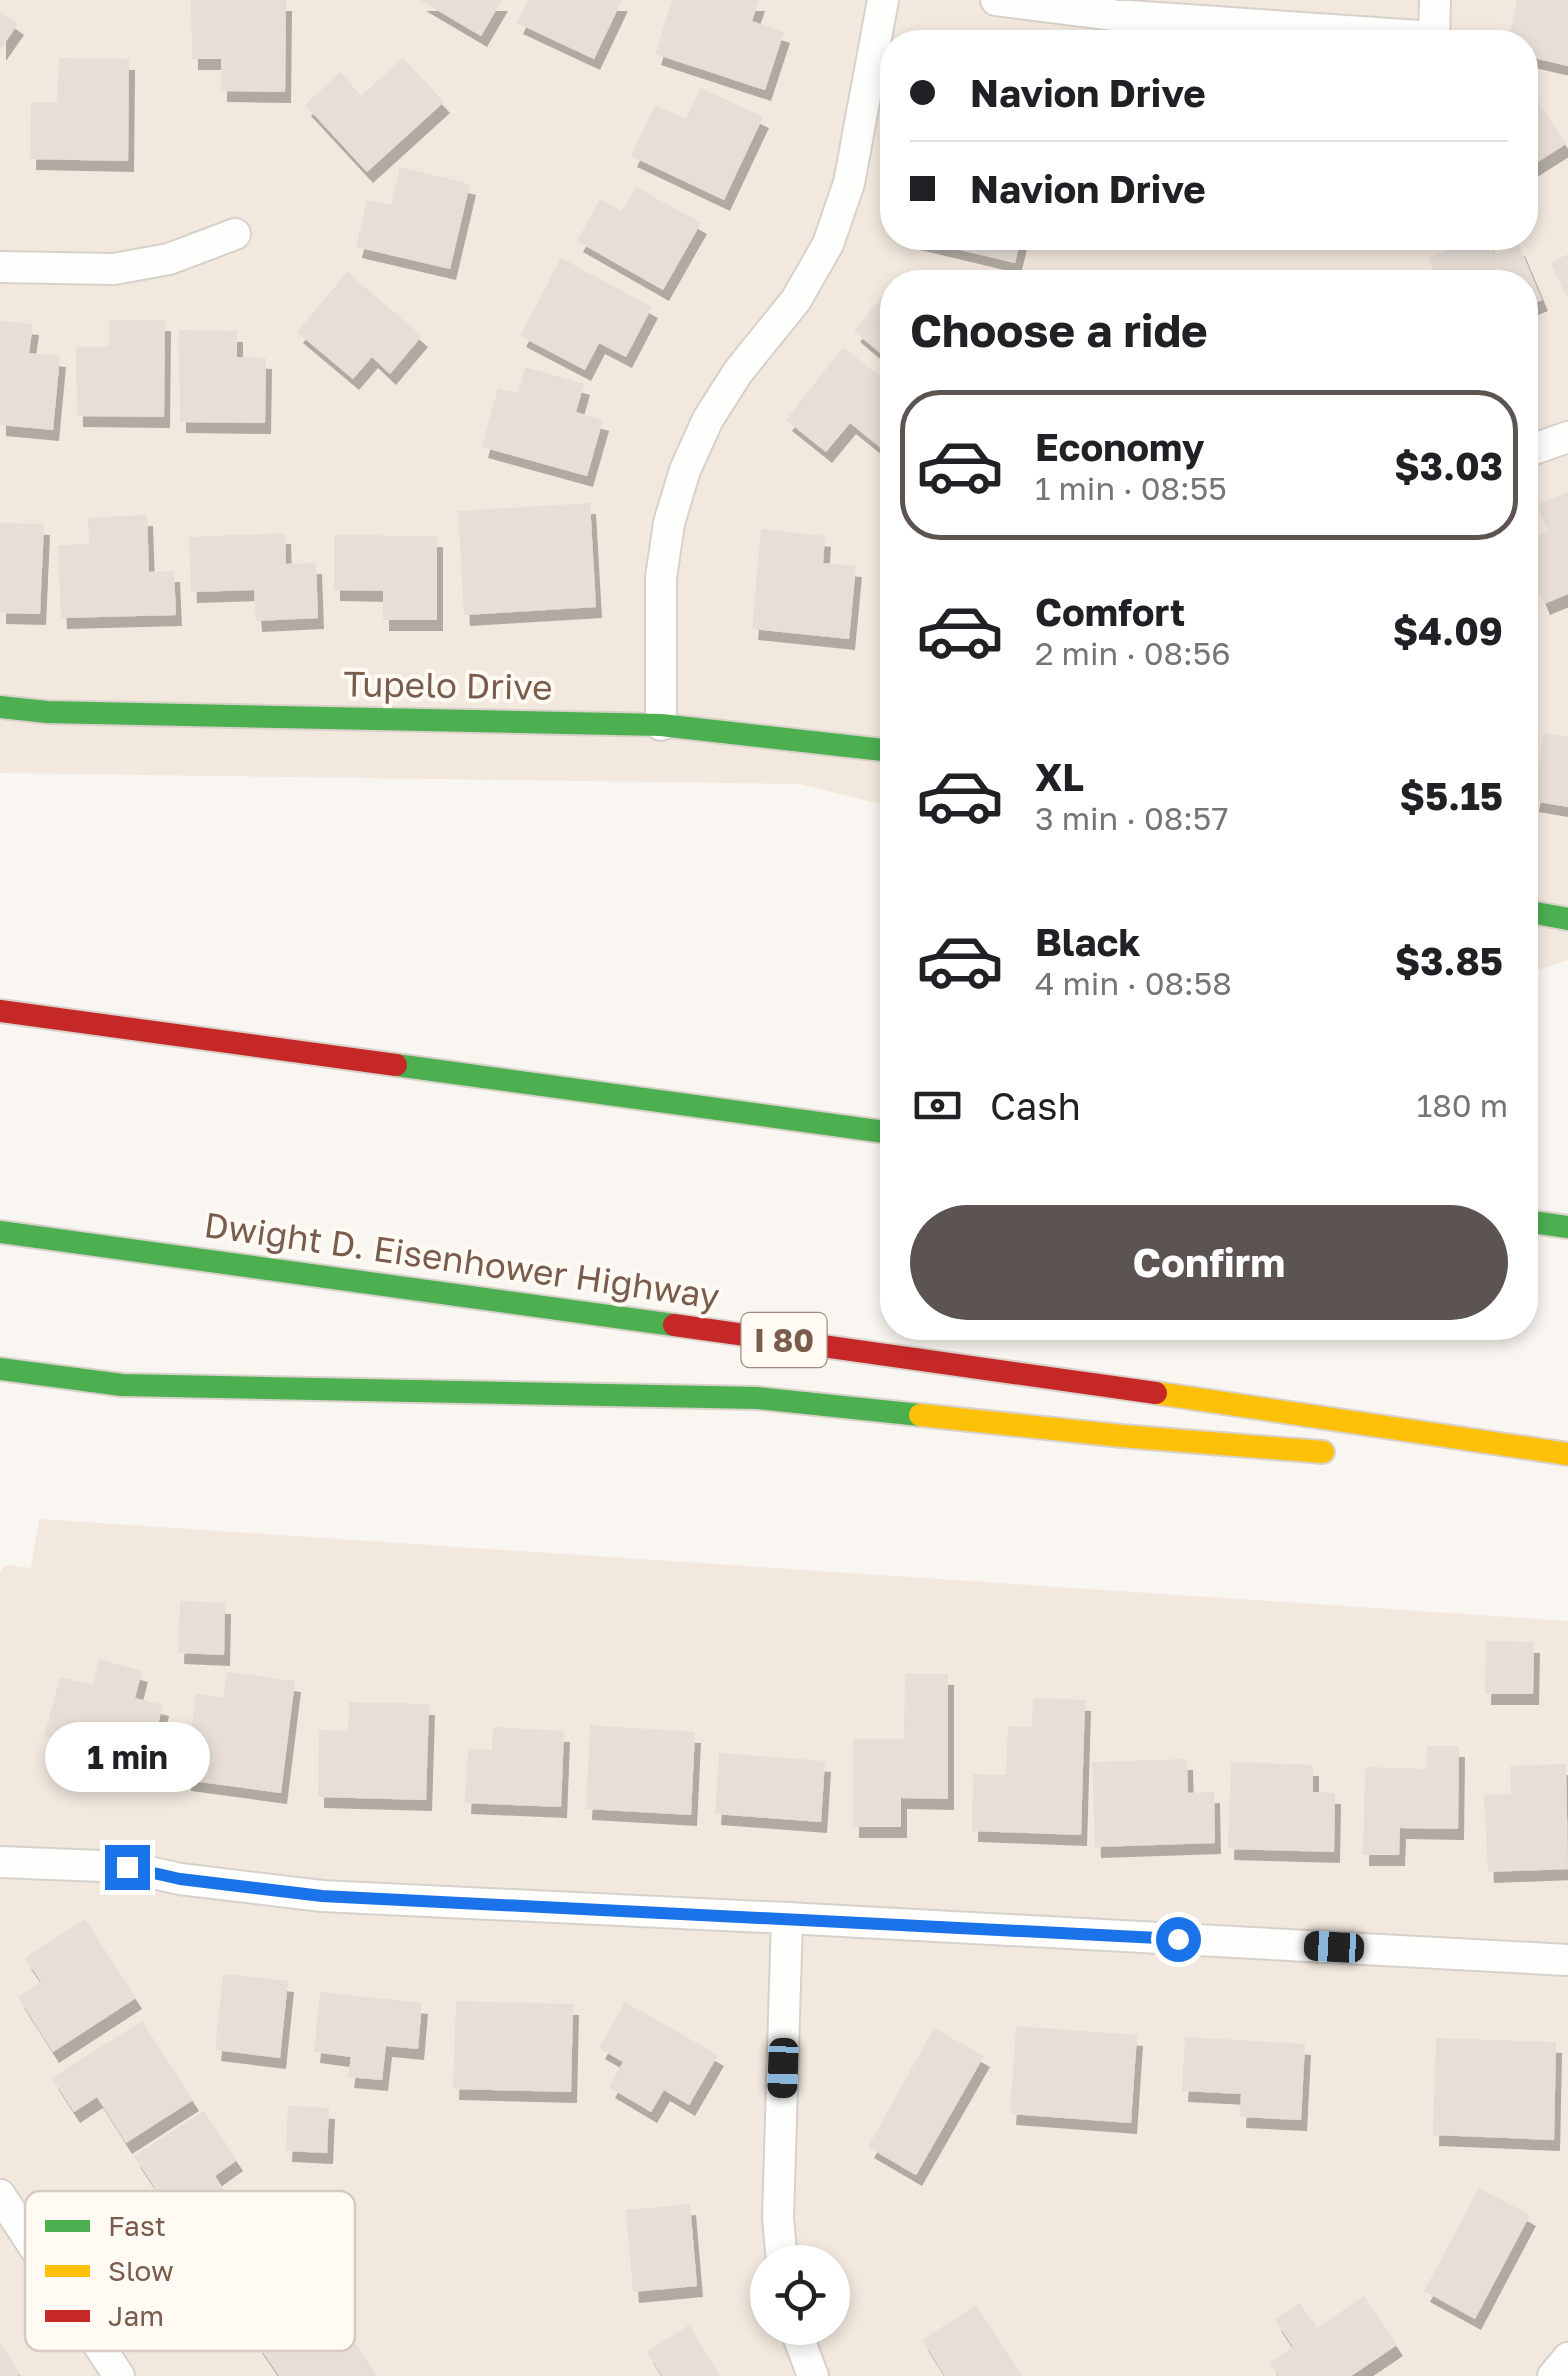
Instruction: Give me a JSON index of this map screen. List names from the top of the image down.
{
  "streets": {
    "main road": ["Tupelo Drive", "Dwight D. Eisenhower Highway", "I 80"]
  },
  "legend": ["Fast", "Slow", "Jam"],
  "page": {
    "banner": ["Navion Drive", "Navion Drive"],
    "heading": "Choose a ride",
    "list": [
      {
        "name": "Economy",
        "note": "1 min · 08:55",
        "value": "$3.03"
      },
      {
        "name": "Comfort",
        "note": "2 min · 08:56",
        "value": "$4.09"
      },
      {
        "name": "XL",
        "note": "3 min · 08:57",
        "value": "$5.15"
      },
      {
        "name": "Black",
        "note": "4 min · 08:58",
        "value": "$3.85"
      }
    ],
    "pay": ["Cash", "180 m"],
    "buttons": "Confirm",
    "bubble": "1 min"
  }
}
